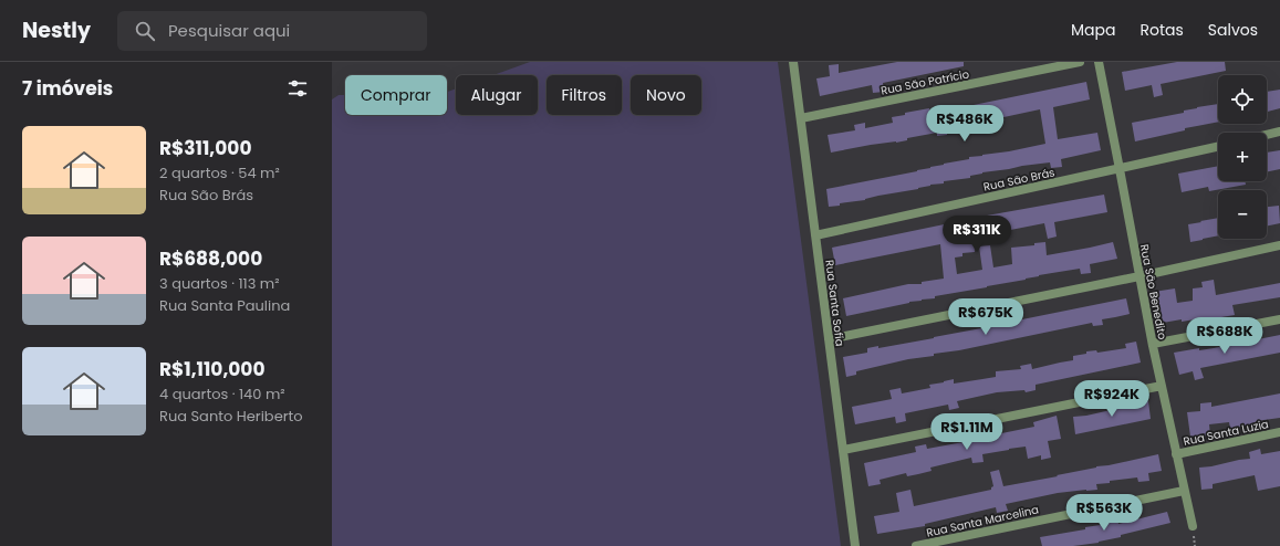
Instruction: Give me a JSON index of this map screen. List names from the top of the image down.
{
  "streets": {
    "street": [
      "Rua São Patrício",
      "Rua São Brás",
      "Rua São Benedito",
      "Rua Santa Sofia",
      "Rua Santa Luzia",
      "Rua Santa Marcelina"
    ]
  },
  "crossings": [
    ["Rua São Patrício", "Rua Santa Sofia"],
    ["Rua São Brás", "Rua São Benedito"],
    ["Rua São Brás", "Rua Santa Sofia"],
    ["Rua São Benedito", "Rua Santa Luzia"],
    ["Rua São Benedito", "Rua Santa Marcelina"]
  ],
  "page": {
    "header": "Nestly",
    "search": "Pesquisar aqui",
    "nav": ["Mapa", "Rotas", "Salvos"],
    "heading": "7 imóveis",
    "map_buttons": ["+", "−"],
    "chip": [
      "Comprar",
      "Alugar",
      "Filtros",
      "Novo"
    ],
    "price": [
      "R$486K",
      "R$311K",
      "R$675K",
      "R$688K",
      "R$924K",
      "R$1.11M",
      "R$563K"
    ],
    "list": [
      {
        "name": "R$311,000",
        "note": "2 quartos · 54 m² · Rua São Brás"
      },
      {
        "name": "R$688,000",
        "note": "3 quartos · 113 m² · Rua Santa Paulina"
      },
      {
        "name": "R$1,110,000",
        "note": "4 quartos · 140 m² · Rua Santo Heriberto"
      }
    ]
  }
}
